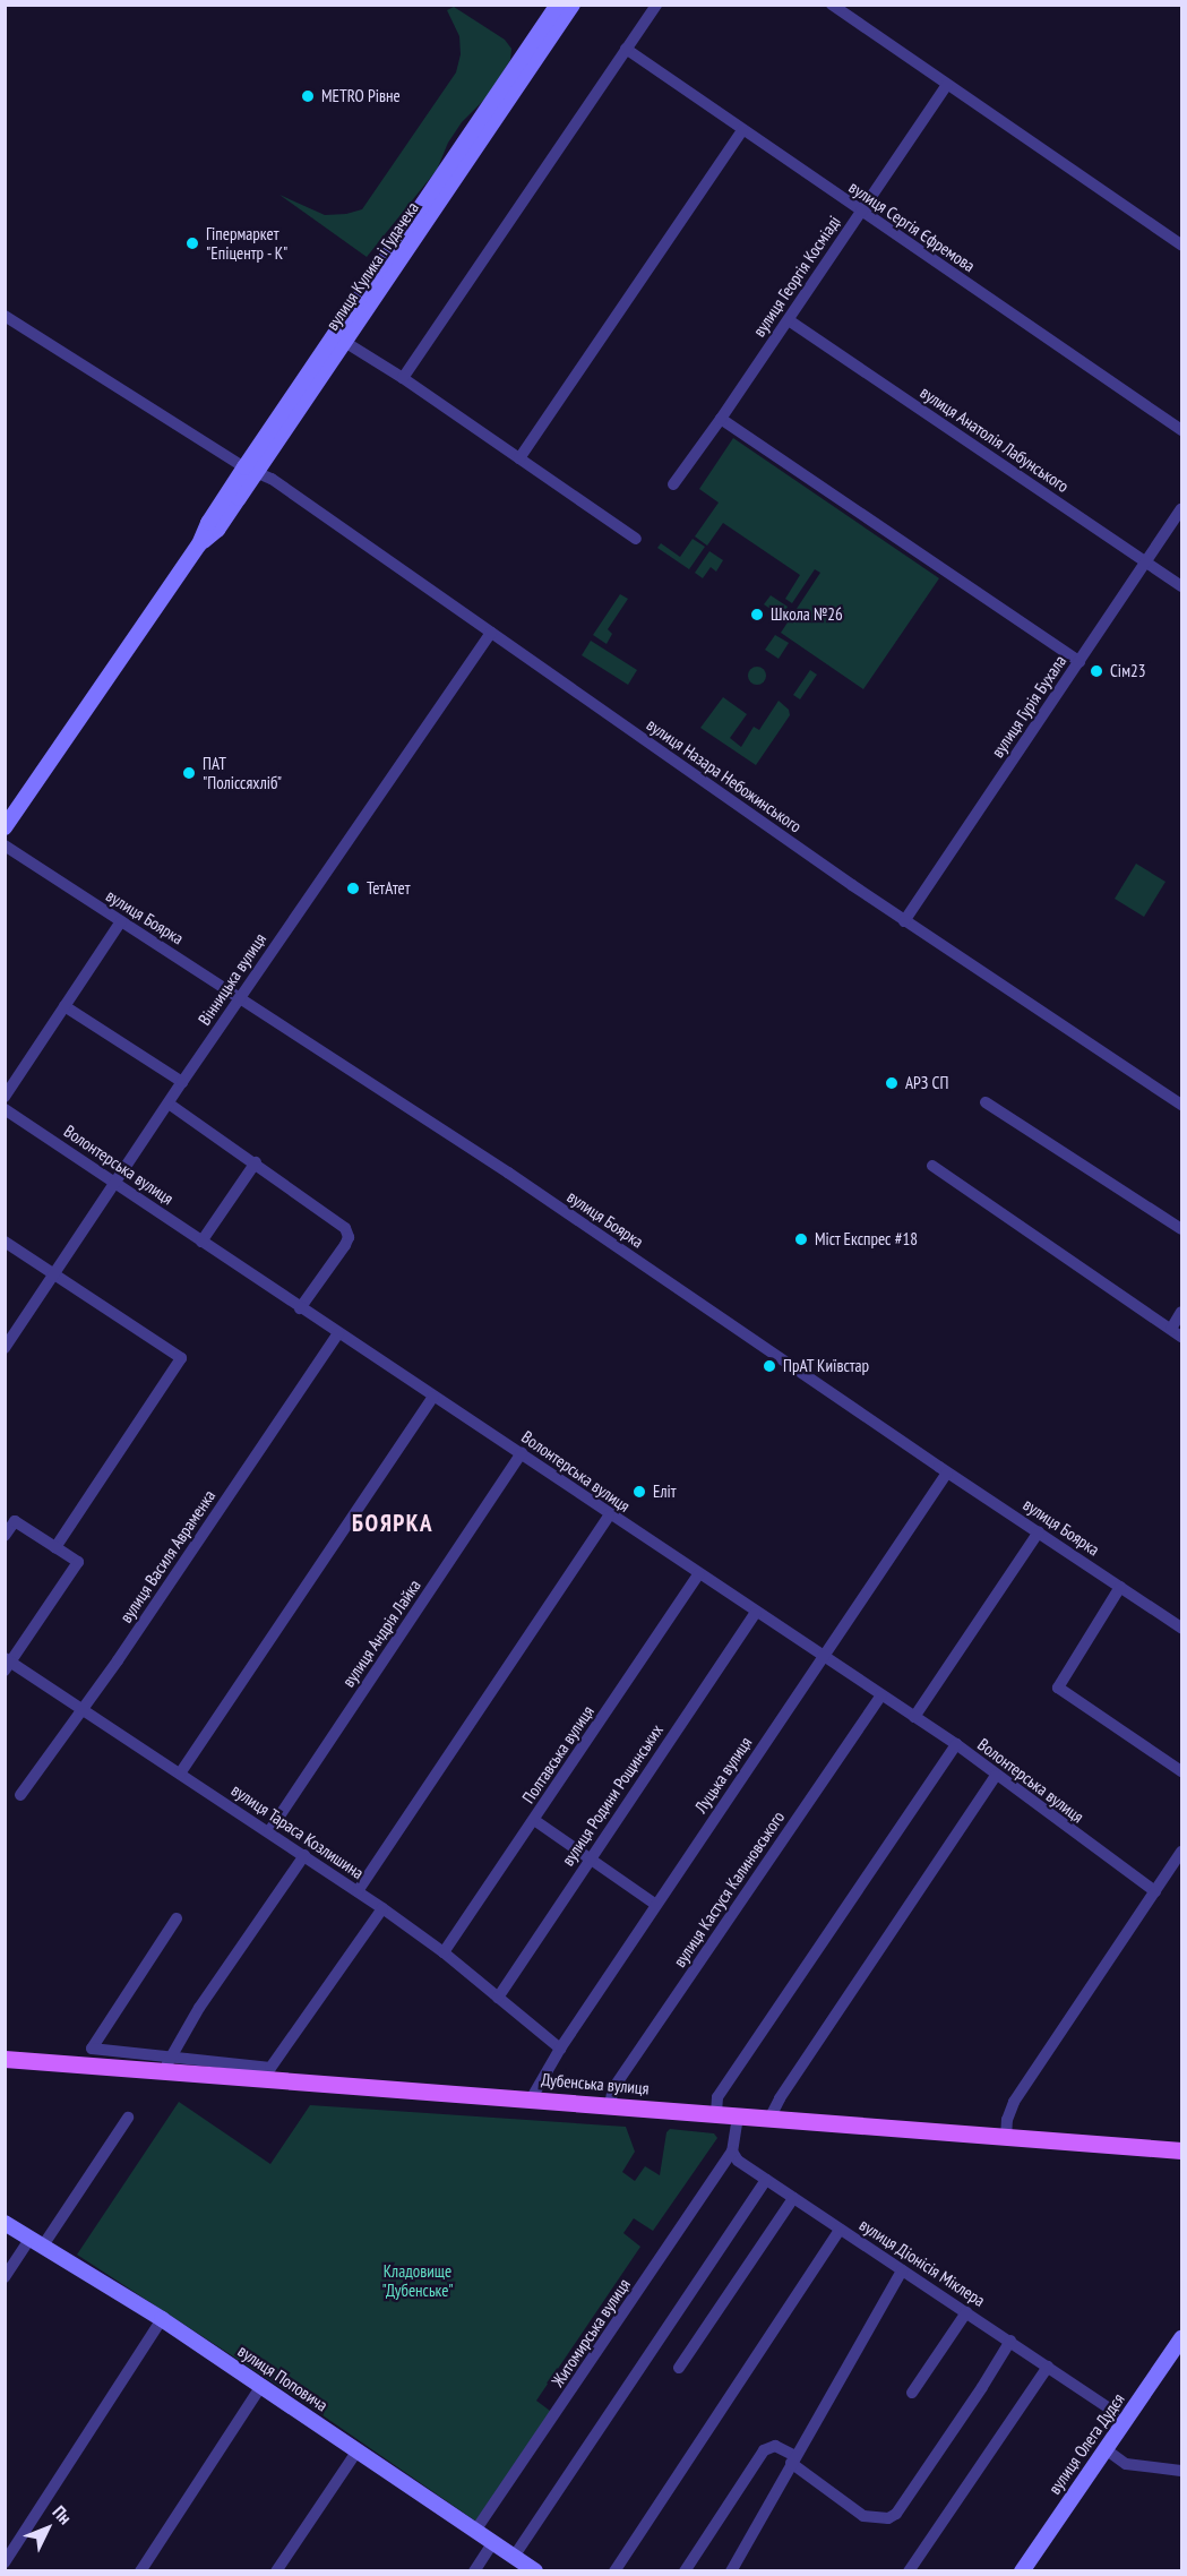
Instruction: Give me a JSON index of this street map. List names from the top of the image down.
{
  "streets": {
    "main road": [
      "вулиця Кулика і Гудачека",
      "Дубенська вулиця",
      "вулиця Поповича",
      "вулиця Олега Дудєя"
    ],
    "street": [
      "вулиця Сергія Єфремова",
      "вулиця Георгія Косміаді",
      "вулиця Анатолія Лабунського",
      "вулиця Гурія Бухала",
      "вулиця Назара Небожинського",
      "вулиця Боярка",
      "Вінницька вулиця",
      "Волонтерська вулиця",
      "вулиця Василя Авраменка",
      "вулиця Андрія Лайка",
      "Полтавська вулиця",
      "Луцька вулиця",
      "вулиця Родини Рощинських",
      "вулиця Тараса Козлишина",
      "вулиця Кастуся Калиновського",
      "вулиця Діонісія Міклера",
      "Житомирська вулиця"
    ]
  },
  "crossings": [
    ["вулиця Сергія Єфремова", "вулиця Георгія Косміаді"],
    ["вулиця Кулика і Гудачека", "вулиця Назара Небожинського"],
    ["вулиця Георгія Косміаді", "вулиця Анатолія Лабунського"],
    ["вулиця Анатолія Лабунського", "вулиця Гурія Бухала"],
    ["вулиця Гурія Бухала", "вулиця Назара Небожинського"],
    ["вулиця Назара Небожинського", "Вінницька вулиця"],
    ["вулиця Боярка", "Вінницька вулиця"],
    ["вулиця Боярка", "Луцька вулиця"],
    ["Вінницька вулиця", "Волонтерська вулиця"],
    ["Волонтерська вулиця", "вулиця Василя Авраменка"],
    ["Волонтерська вулиця", "вулиця Андрія Лайка"],
    ["Волонтерська вулиця", "Полтавська вулиця"],
    ["Волонтерська вулиця", "Луцька вулиця"],
    ["Волонтерська вулиця", "вулиця Родини Рощинських"],
    ["Волонтерська вулиця", "вулиця Кастуся Калиновського"],
    ["вулиця Василя Авраменка", "вулиця Тараса Козлишина"],
    ["вулиця Андрія Лайка", "вулиця Тараса Козлишина"],
    ["Полтавська вулиця", "вулиця Тараса Козлишина"],
    ["Луцька вулиця", "вулиця Тараса Козлишина"],
    ["Луцька вулиця", "Дубенська вулиця"],
    ["вулиця Родини Рощинських", "вулиця Тараса Козлишина"],
    ["вулиця Кастуся Калиновського", "Дубенська вулиця"],
    ["вулиця Діонісія Міклера", "Житомирська вулиця"],
    ["вулиця Діонісія Міклера", "вулиця Олега Дудєя"],
    ["Житомирська вулиця", "вулиця Поповича"]
  ],
  "districts": ["БОЯРКА"],
  "parks": ["Кладовище \"Дубенське\""],
  "places": [
    "METRO Рівне",
    "Гіпермаркет \"Епіцентр - К\"",
    "Школа №26",
    "Сім23",
    "ПАТ \"Поліссяхліб\"",
    "ТетАтет",
    "АРЗ СП",
    "Міст Експрес #18",
    "ПрАТ Київстар",
    "Еліт"
  ],
  "north": "top right"
}
